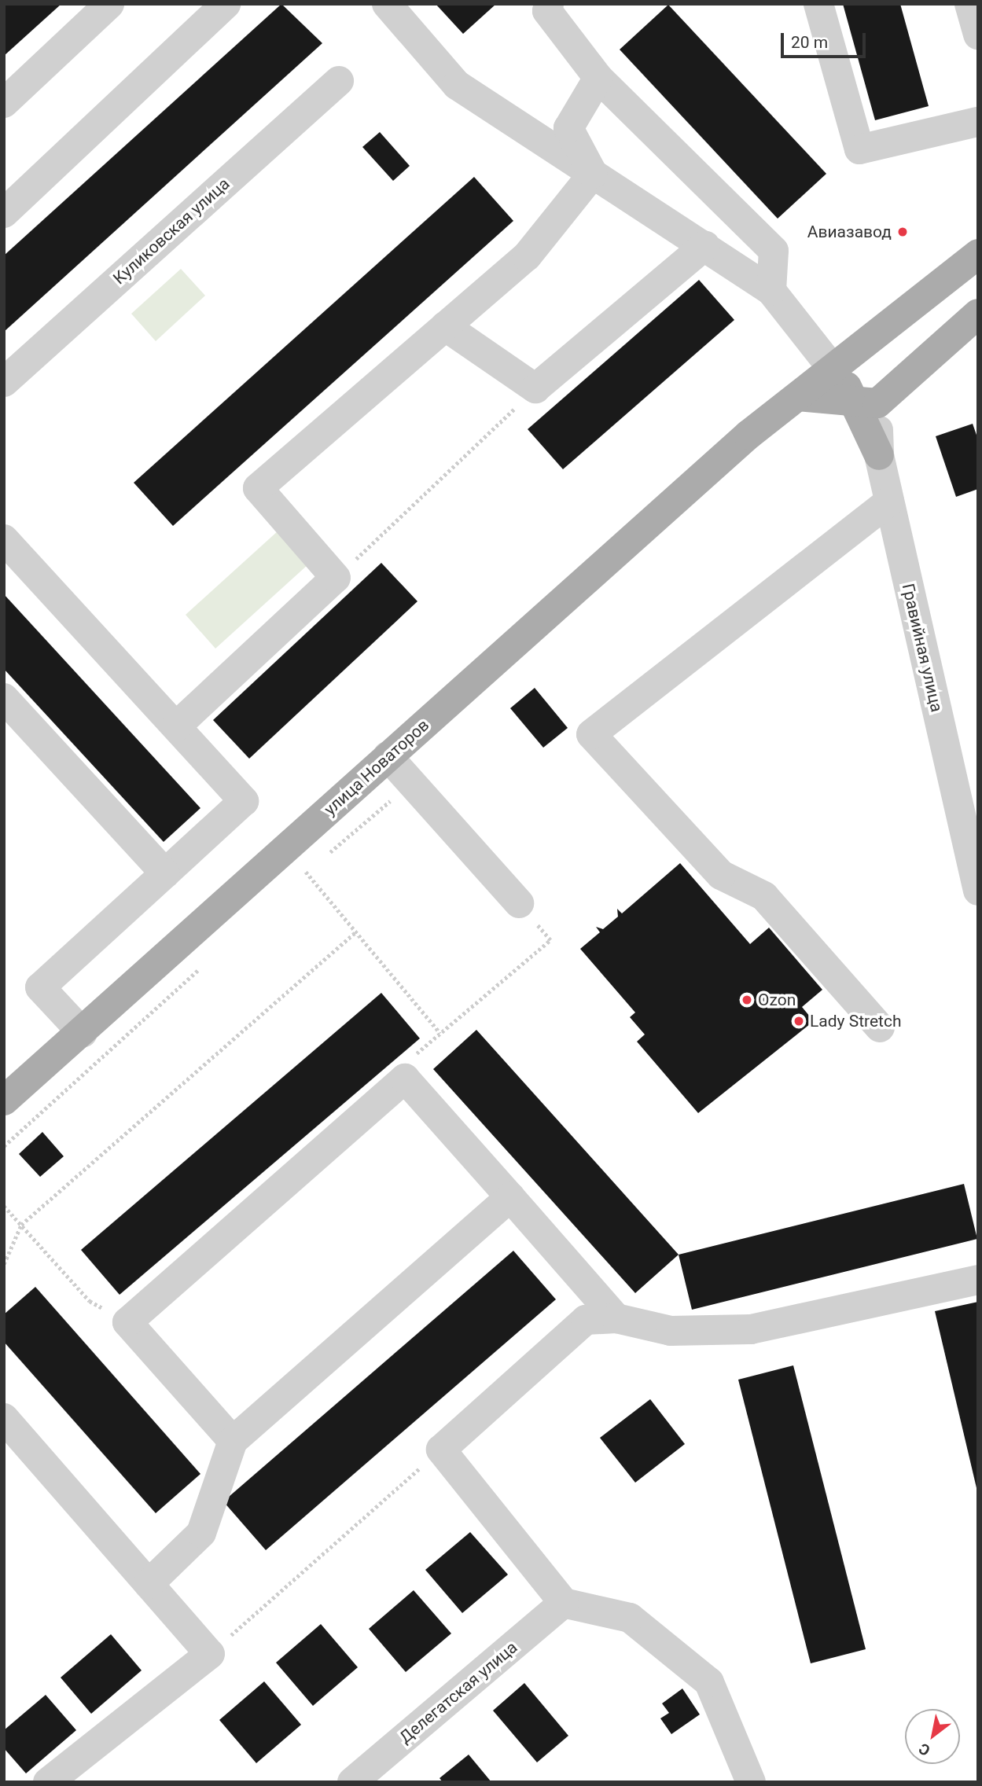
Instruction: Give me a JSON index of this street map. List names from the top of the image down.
{
  "streets": {
    "main road": ["улица Новаторов"],
    "street": ["Куликовская улица", "Гравийная улица", "Делегатская улица"]
  },
  "places": ["Авиазавод", "Ozon", "Lady Stretch"],
  "scale_bar": "20 m",
  "north": "bottom left"
}
